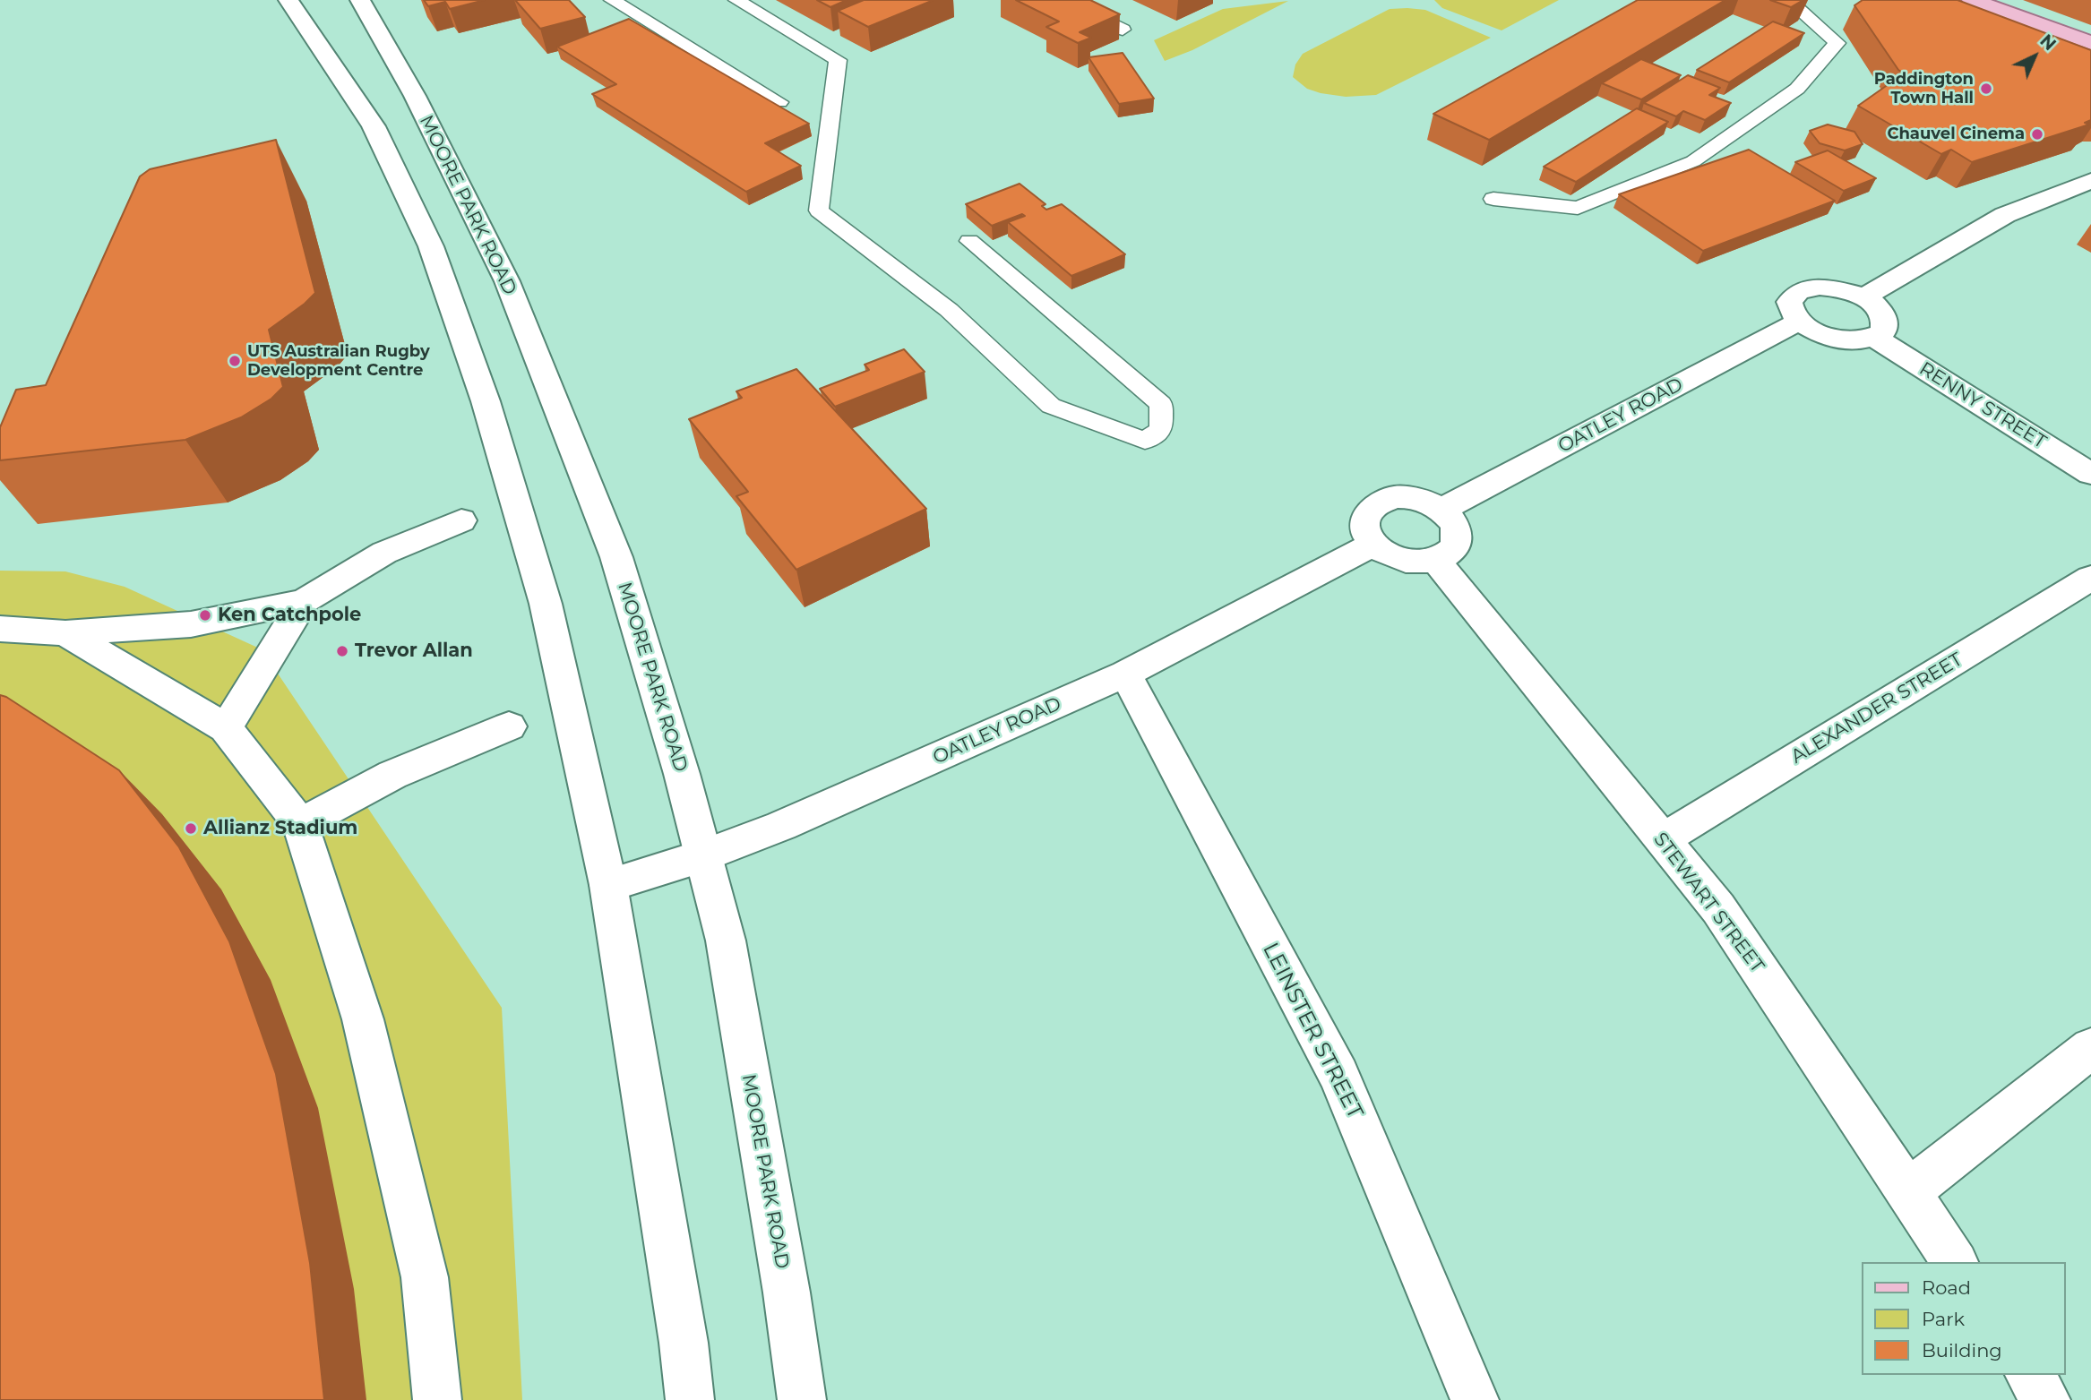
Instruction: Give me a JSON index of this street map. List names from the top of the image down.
{
  "streets": {
    "street": [
      "MOORE PARK ROAD",
      "RENNY STREET",
      "OATLEY ROAD",
      "ALEXANDER STREET",
      "STEWART STREET",
      "LEINSTER STREET"
    ]
  },
  "crossings": [
    ["MOORE PARK ROAD", "OATLEY ROAD"],
    ["OATLEY ROAD", "STEWART STREET"],
    ["OATLEY ROAD", "LEINSTER STREET"],
    ["ALEXANDER STREET", "STEWART STREET"]
  ],
  "places": [
    "Paddington Town Hall",
    "Chauvel Cinema",
    "UTS Australian Rugby Development Centre",
    "Ken Catchpole",
    "Trevor Allan",
    "Allianz Stadium"
  ],
  "legend": ["Road", "Park", "Building"],
  "north": "top right"
}
